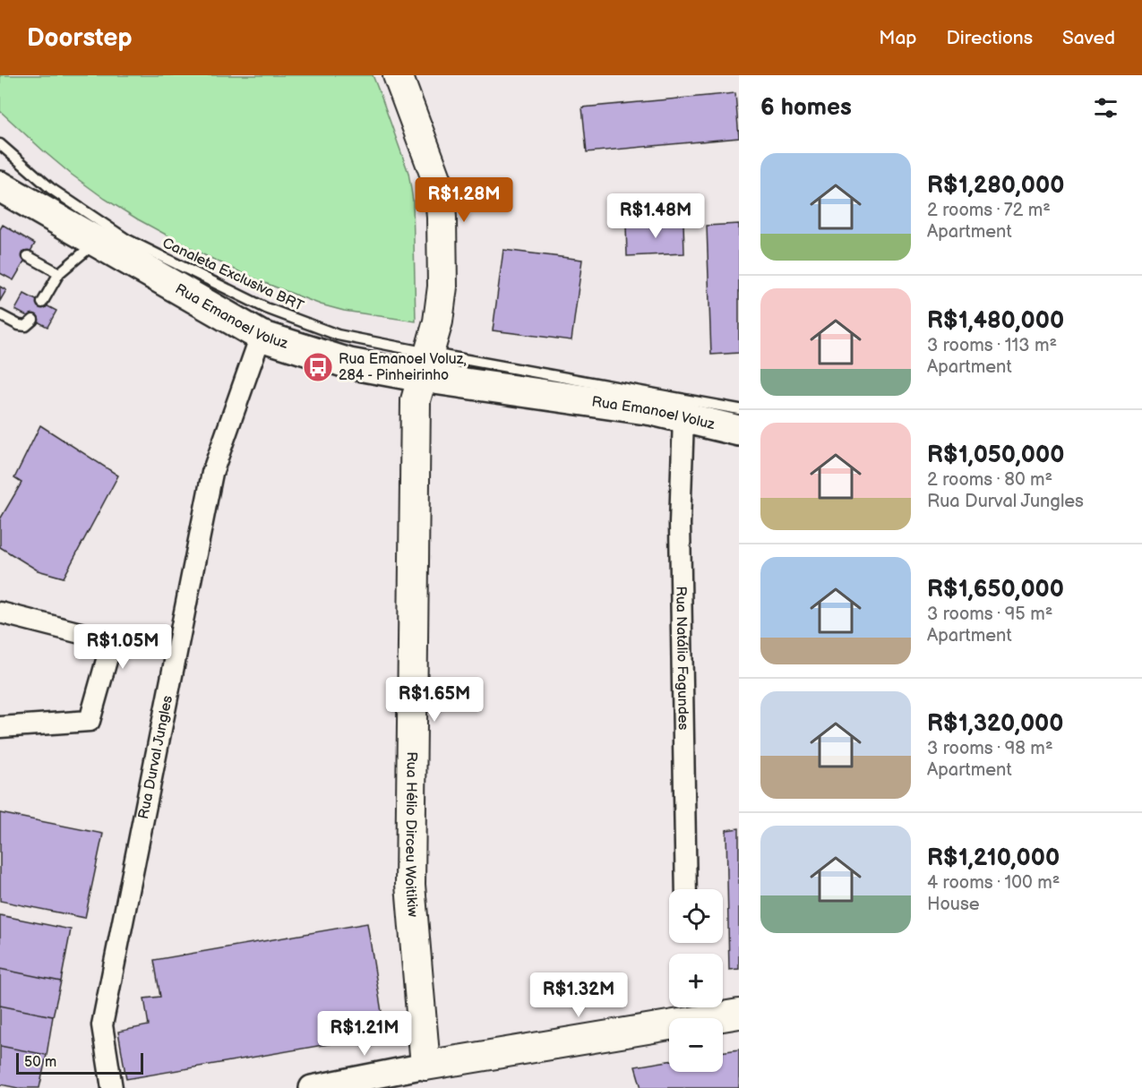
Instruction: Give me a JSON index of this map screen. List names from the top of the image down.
{
  "streets": {
    "main road": ["Rua Emanoel Voluz", "Rua Hélio Dirceu Woitikiw"],
    "street": ["Rua Natálio Fagundes", "Rua Durval Jungles"],
    "lane": ["Canaleta Exclusiva BRT"]
  },
  "crossings": [
    ["Canaleta Exclusiva BRT", "Rua Emanoel Voluz"],
    ["Canaleta Exclusiva BRT", "Rua Hélio Dirceu Woitikiw"],
    ["Rua Emanoel Voluz", "Rua Natálio Fagundes"],
    ["Rua Emanoel Voluz", "Rua Durval Jungles"],
    ["Rua Emanoel Voluz", "Rua Hélio Dirceu Woitikiw"]
  ],
  "places": {
    "bus stop": ["Rua Emanoel Voluz, 284 - Pinheirinho"]
  },
  "scale_bar": "50 m",
  "page": {
    "header": "Doorstep",
    "nav": ["Map", "Directions", "Saved"],
    "heading": "6 homes",
    "list": [
      {
        "name": "R$1,280,000",
        "note": "2 rooms · 72 m² · Apartment"
      },
      {
        "name": "R$1,480,000",
        "note": "3 rooms · 113 m² · Apartment"
      },
      {
        "name": "R$1,050,000",
        "note": "2 rooms · 80 m² · Rua Durval Jungles"
      },
      {
        "name": "R$1,650,000",
        "note": "3 rooms · 95 m² · Apartment"
      },
      {
        "name": "R$1,320,000",
        "note": "3 rooms · 98 m² · Apartment"
      },
      {
        "name": "R$1,210,000",
        "note": "4 rooms · 100 m² · House"
      }
    ],
    "price": [
      "R$1.28M",
      "R$1.48M",
      "R$1.05M",
      "R$1.65M",
      "R$1.32M",
      "R$1.21M"
    ],
    "map_buttons": ["+", "−"],
    "scale": "50 m"
  }
}
